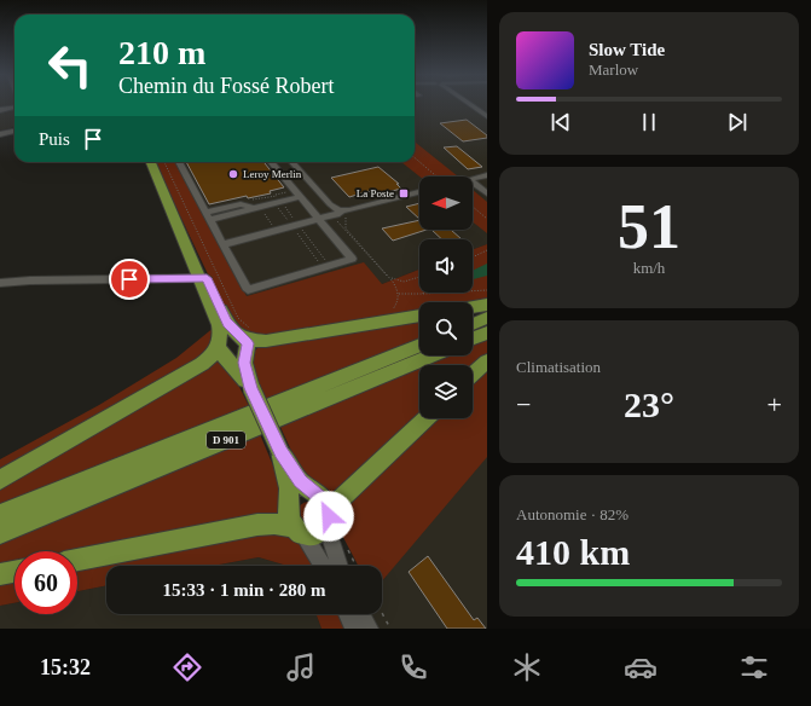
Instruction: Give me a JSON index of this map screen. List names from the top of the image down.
{
  "streets": {
    "main road": ["D 901"]
  },
  "places": {
    "other": ["Leroy Merlin"],
    "transit": ["La Poste"]
  },
  "north": "left",
  "page": {
    "turn": ["210 m", "Chemin du Fossé Robert"],
    "song": ["Slow Tide", "Marlow"],
    "then": "Puis",
    "tile": [
      ["51", "km/h"],
      "Climatisation",
      ["Autonomie · 82%", "410 km"]
    ],
    "heat": ["−", "23°", "+"],
    "limit": "60",
    "trip": "15:33 · 1 min · 280 m",
    "tabs": "15:32"
  }
}
